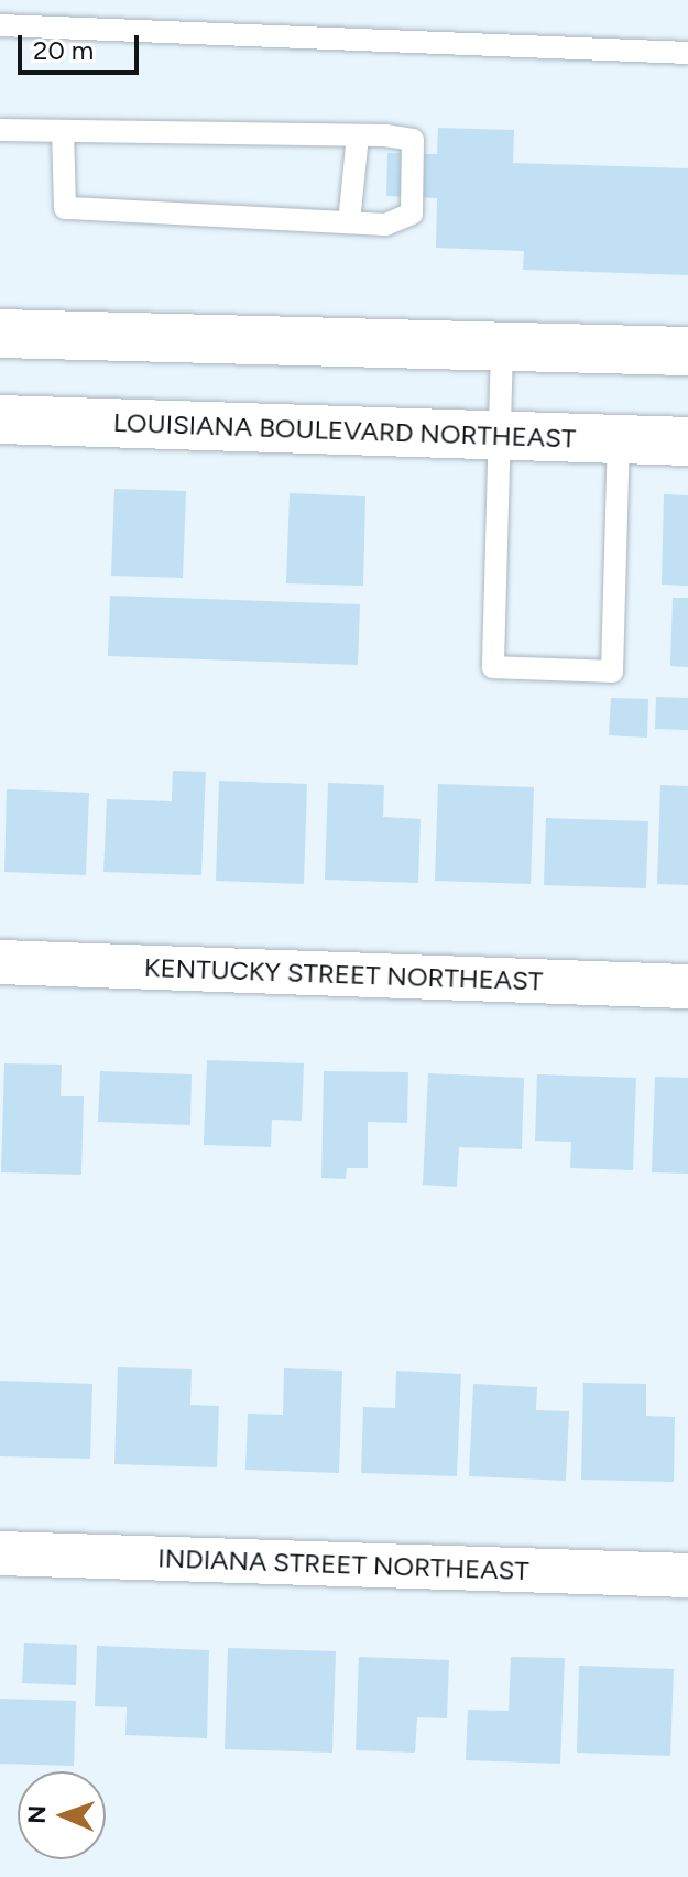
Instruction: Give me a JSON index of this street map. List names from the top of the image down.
{
  "streets": {
    "main road": ["LOUISIANA BOULEVARD NORTHEAST"],
    "street": ["KENTUCKY STREET NORTHEAST", "INDIANA STREET NORTHEAST"]
  },
  "scale_bar": "20 m",
  "north": "left"
}
